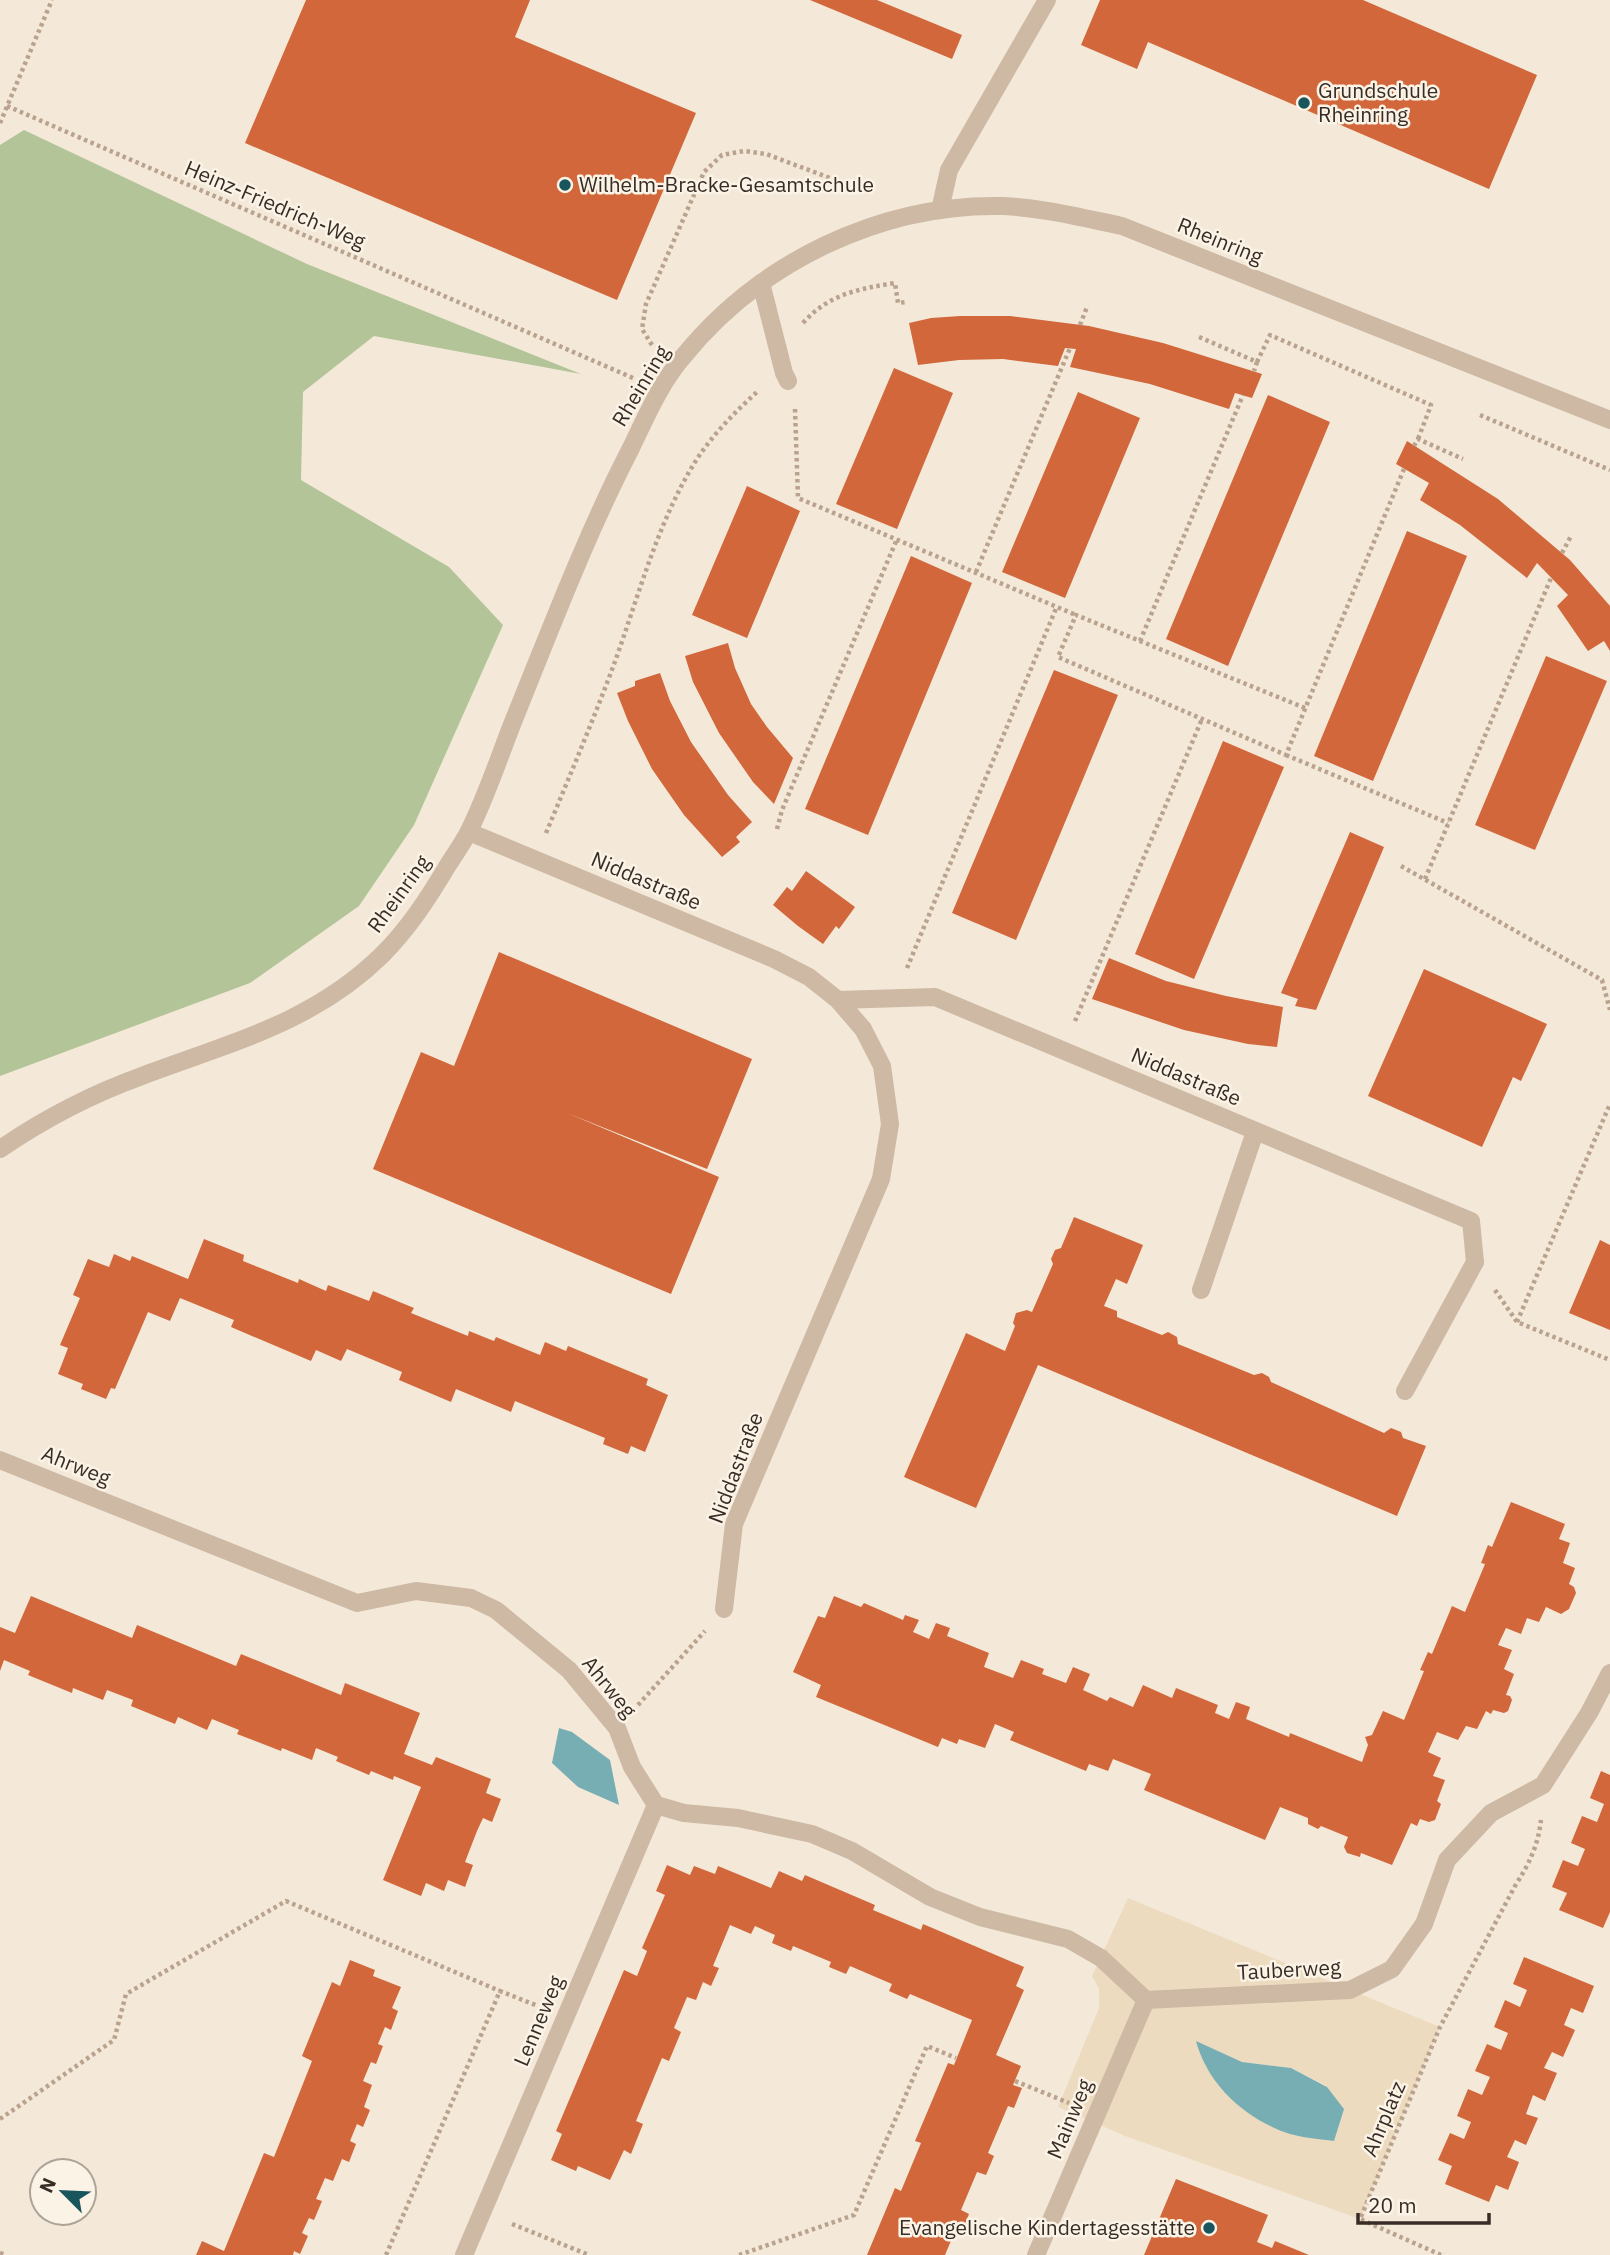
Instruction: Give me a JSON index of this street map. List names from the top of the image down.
{
  "streets": {
    "street": [
      "Rheinring",
      "Niddastraße",
      "Ahrweg",
      "Tauberweg",
      "Lenneweg",
      "Mainweg"
    ],
    "path": ["Heinz-Friedrich-Weg", "Ahrplatz"]
  },
  "crossings": [
    ["Rheinring", "Niddastraße"],
    ["Ahrweg", "Lenneweg"],
    ["Tauberweg", "Mainweg"],
    ["Tauberweg", "Ahrplatz"]
  ],
  "places": ["Grundschule Rheinring", "Wilhelm-Bracke-Gesamtschule", "Evangelische Kindertagesstätte"],
  "scale_bar": "20 m",
  "north": "top left"
}
